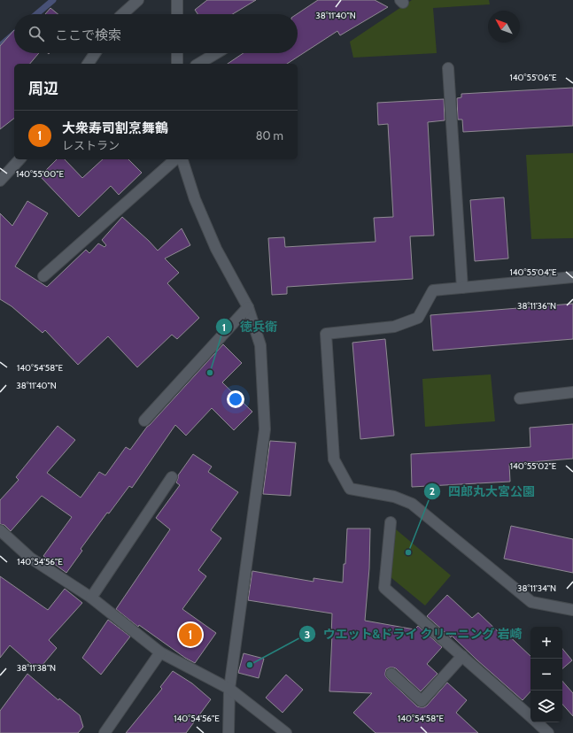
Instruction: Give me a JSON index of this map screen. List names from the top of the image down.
{
  "places": ["徳兵衛", "四郎丸大宮公園", "ウエット&ドライ クリーニング 岩崎"],
  "north": "top left",
  "page": {
    "search": "ここで検索",
    "heading": "周辺",
    "list": [
      {
        "mark": "1",
        "name": "大衆寿司割烹舞鶴",
        "note": "レストラン",
        "value": "80 m"
      }
    ],
    "pins": "1",
    "map_buttons": ["+", "−"]
  },
  "coordinates": [
    "38°11'40\"N",
    "140°55'06\"E",
    "140°55'00\"E",
    "140°55'04\"E",
    "38°11'36\"N",
    "140°54'58\"E",
    "140°55'02\"E",
    "140°54'56\"E",
    "38°11'34\"N",
    "38°11'38\"N"
  ]
}
